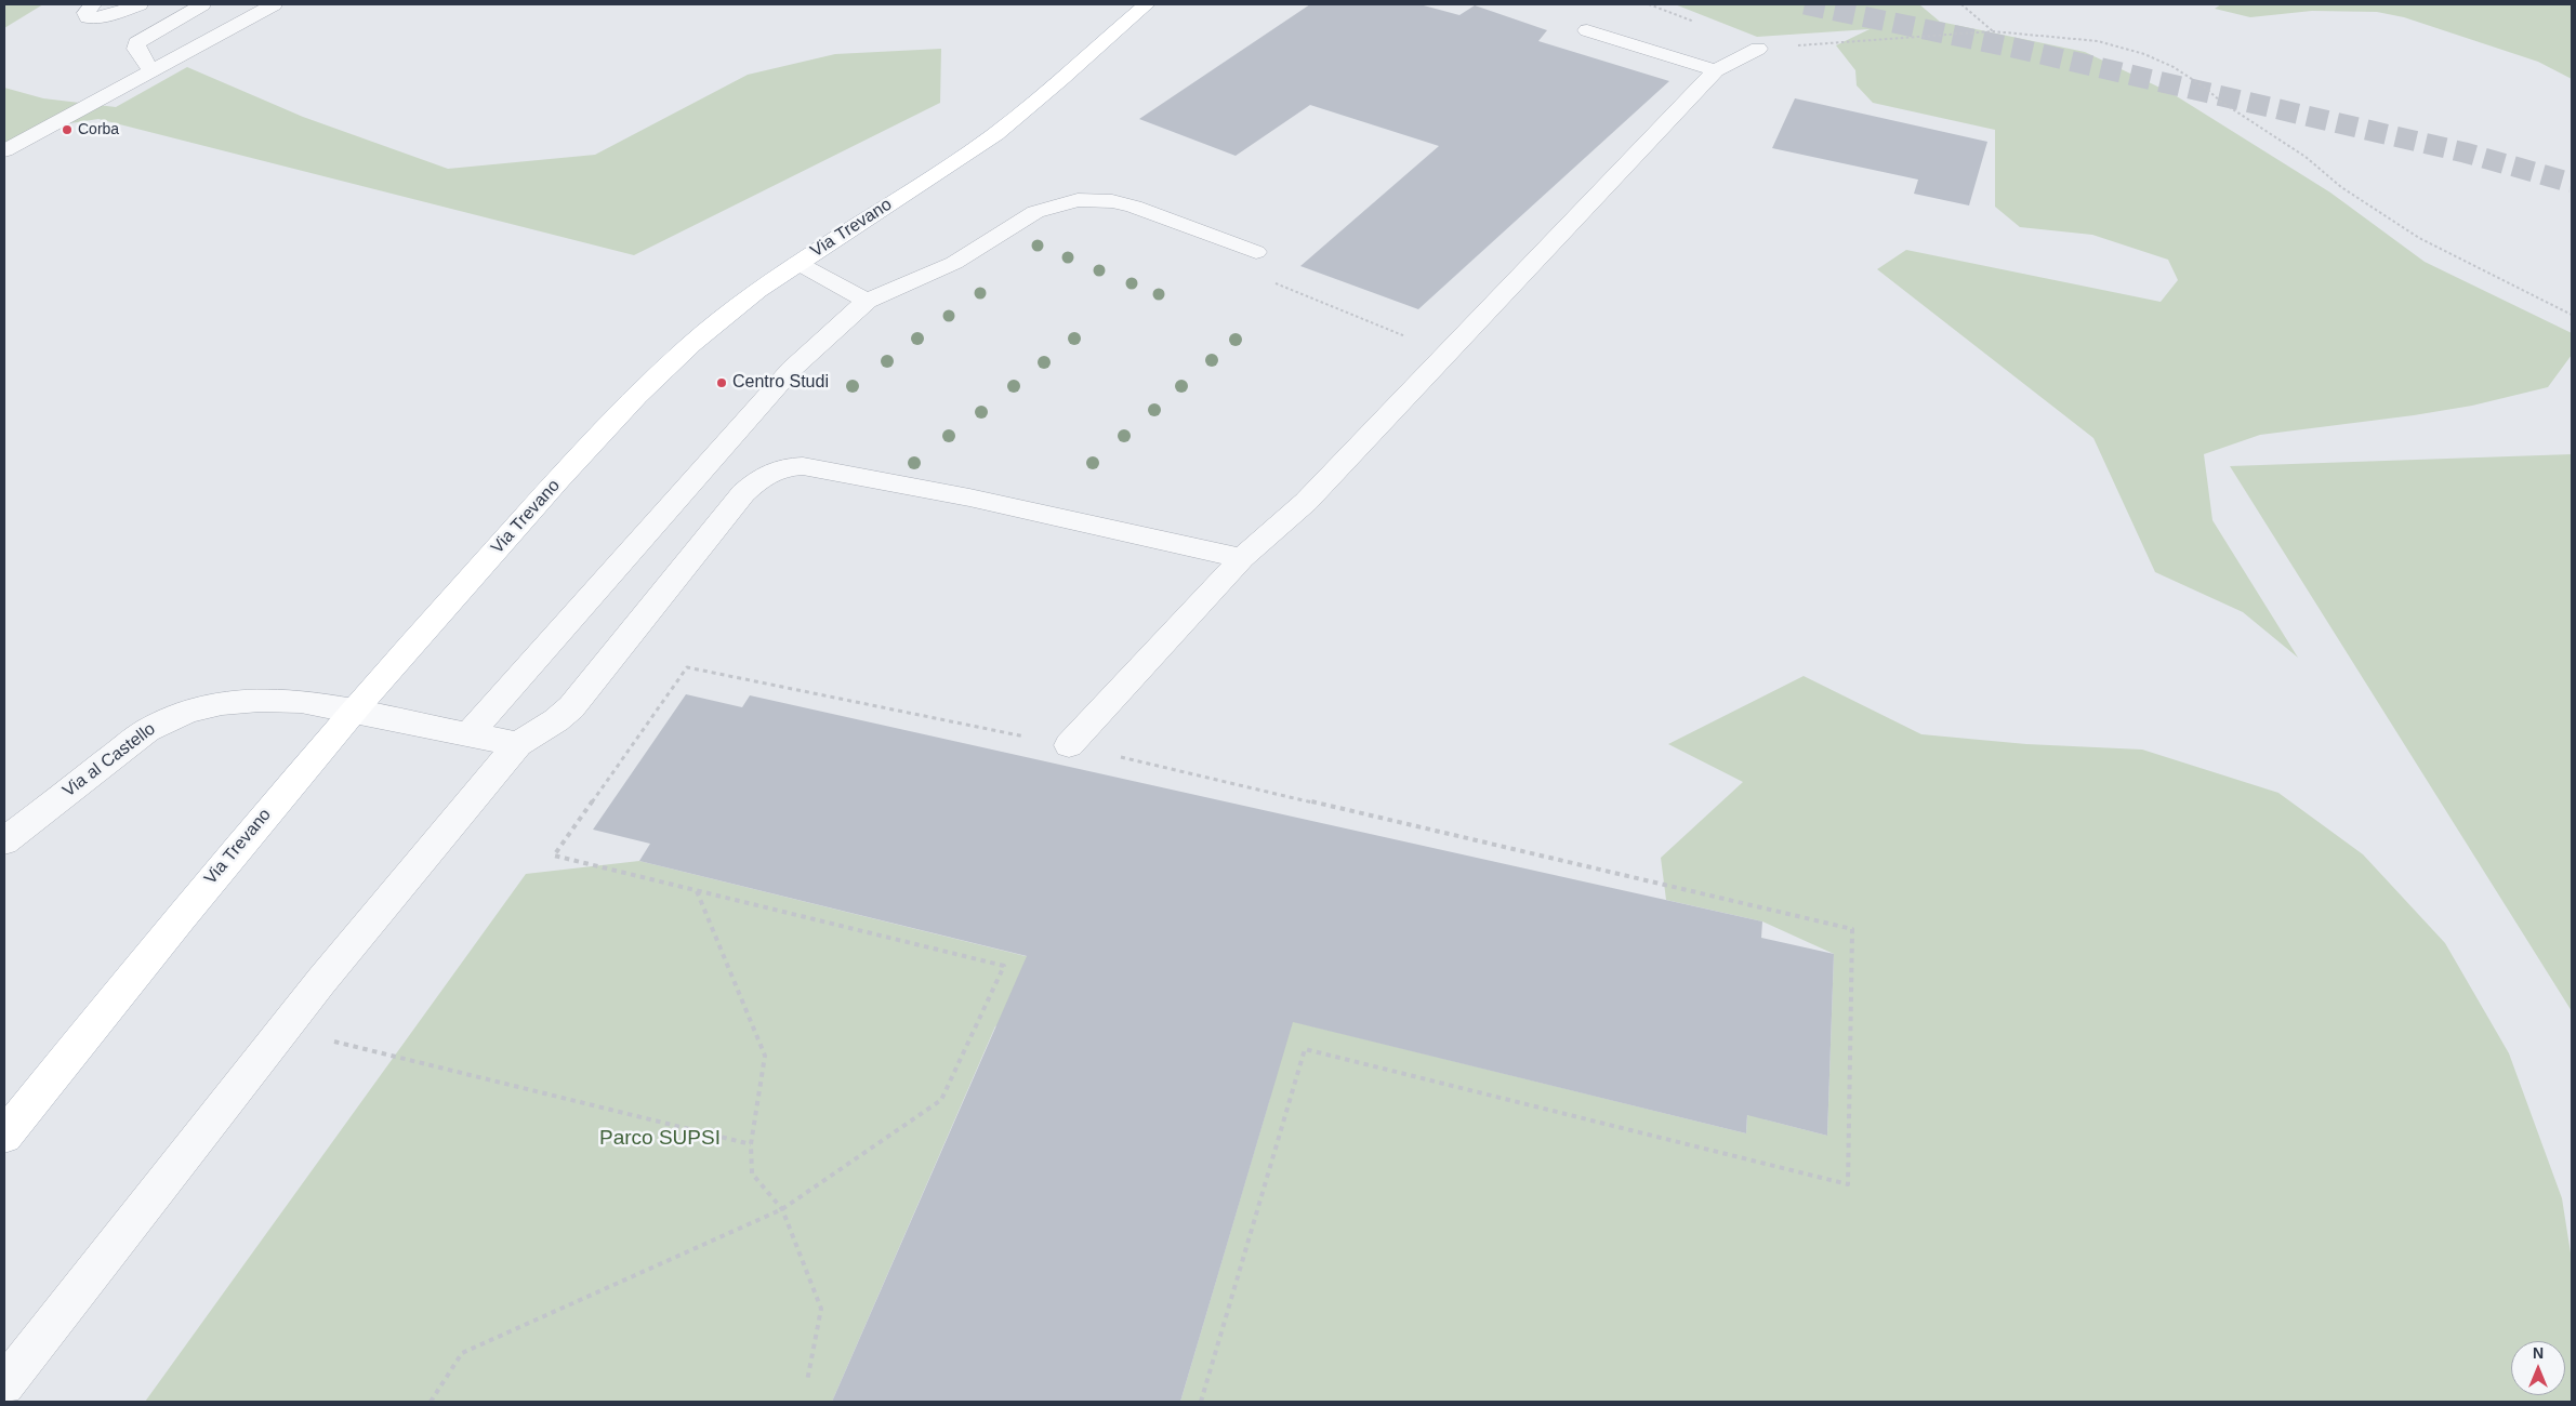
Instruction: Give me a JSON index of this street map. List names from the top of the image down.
{
  "streets": {
    "main road": ["Via Trevano"],
    "street": ["Via al Castello"]
  },
  "crossings": [
    ["Via Trevano", "Via al Castello"]
  ],
  "parks": ["Parco SUPSI"],
  "places": ["Corba", "Centro Studi"],
  "north": "top"
}
